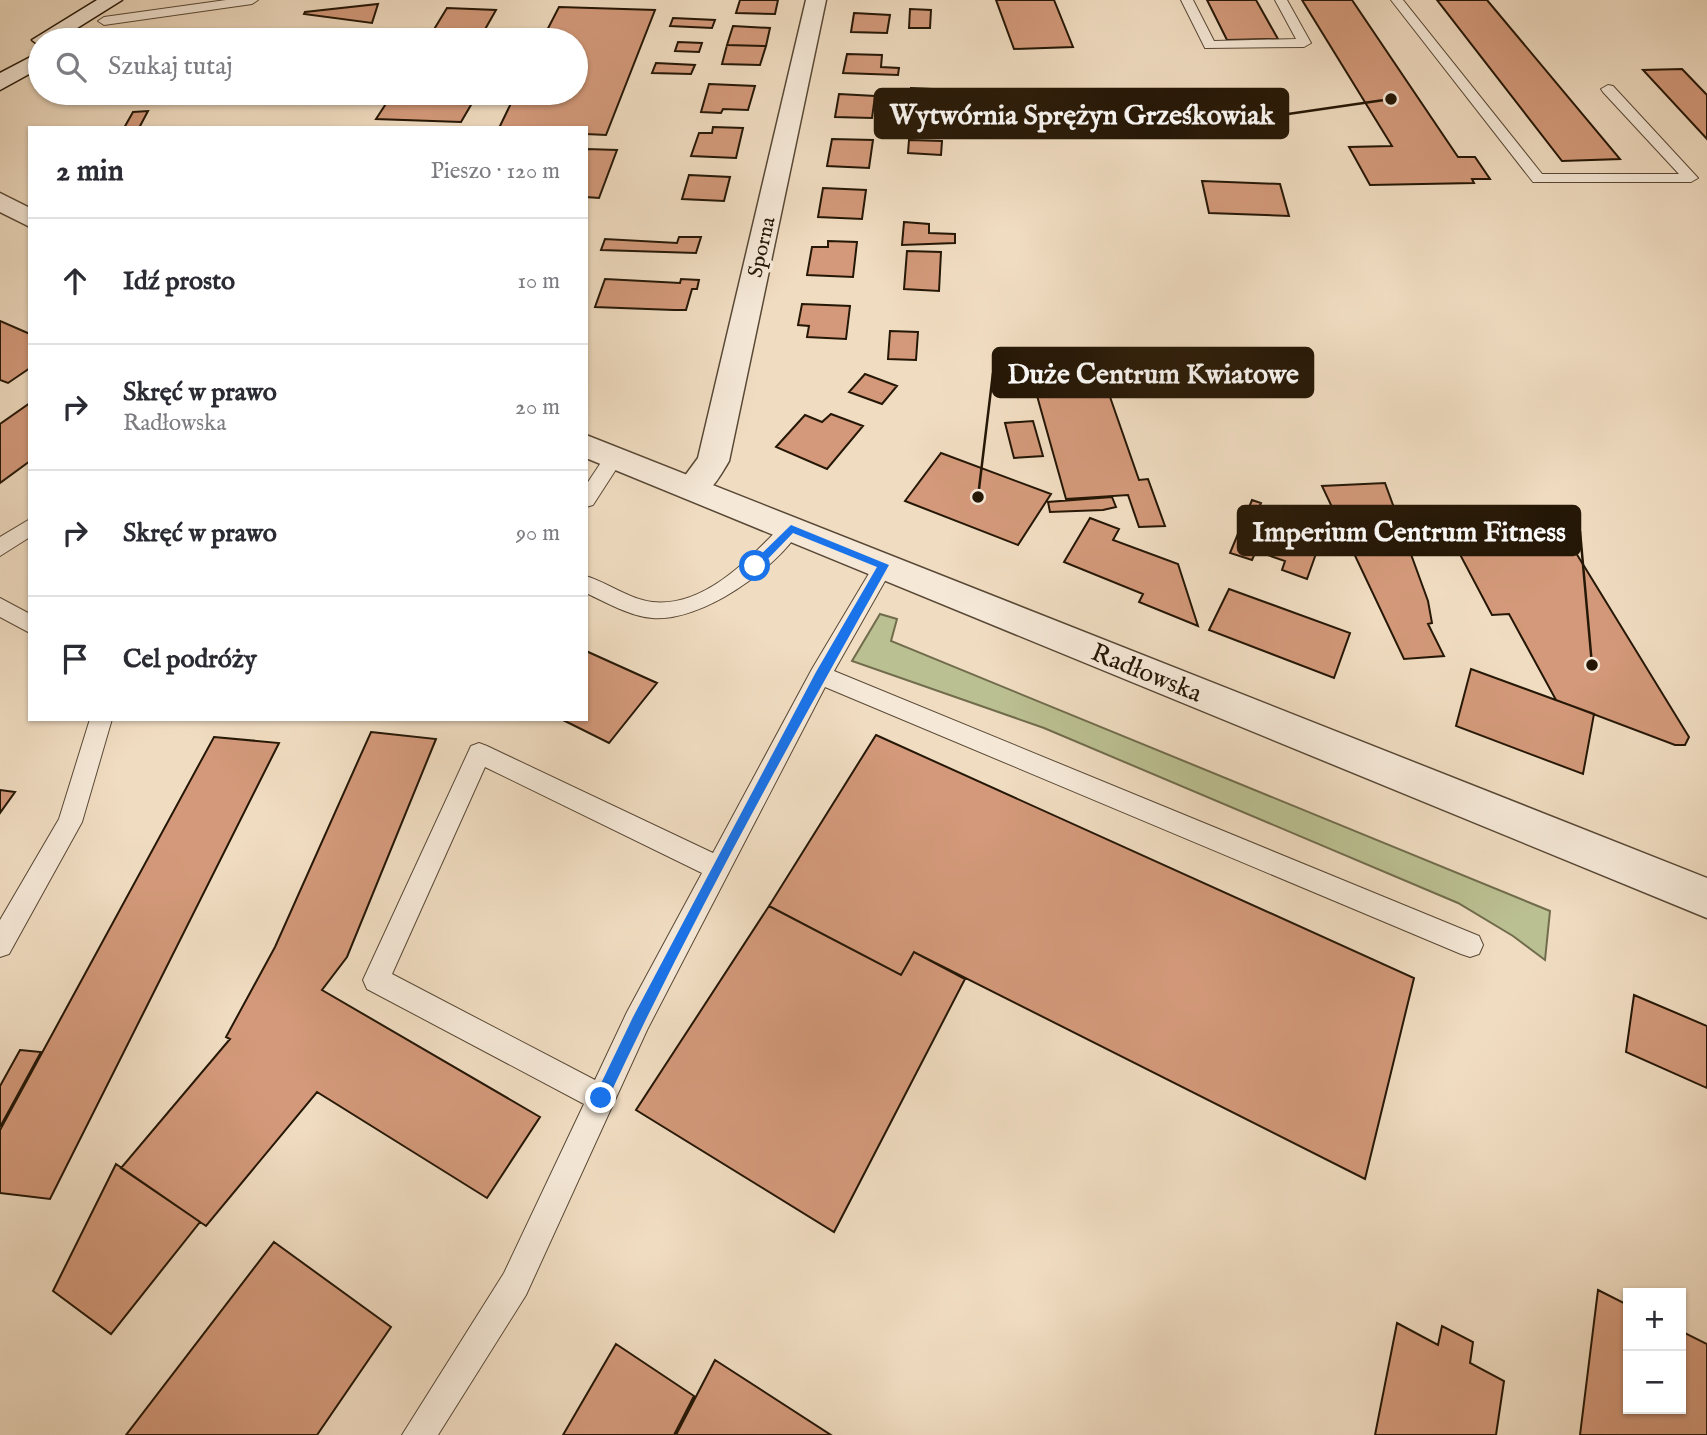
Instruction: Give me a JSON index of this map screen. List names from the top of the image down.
{
  "streets": {
    "street": ["Sporna", "Radłowska"]
  },
  "crossings": [
    ["Sporna", "Radłowska"]
  ],
  "places": ["Wytwórnia Sprężyn Grześkowiak", "Duże Centrum Kwiatowe", "Imperium Centrum Fitness"],
  "page": {
    "search": "Szukaj tutaj",
    "heading": ["2 min", "Pieszo · 120 m"],
    "list": [
      ["Idź prosto", "10 m"],
      ["Skręć w prawo", "Radłowska", "20 m"],
      ["Skręć w prawo", "90 m"],
      "Cel podróży"
    ],
    "map_buttons": ["+", "−"]
  }
}
